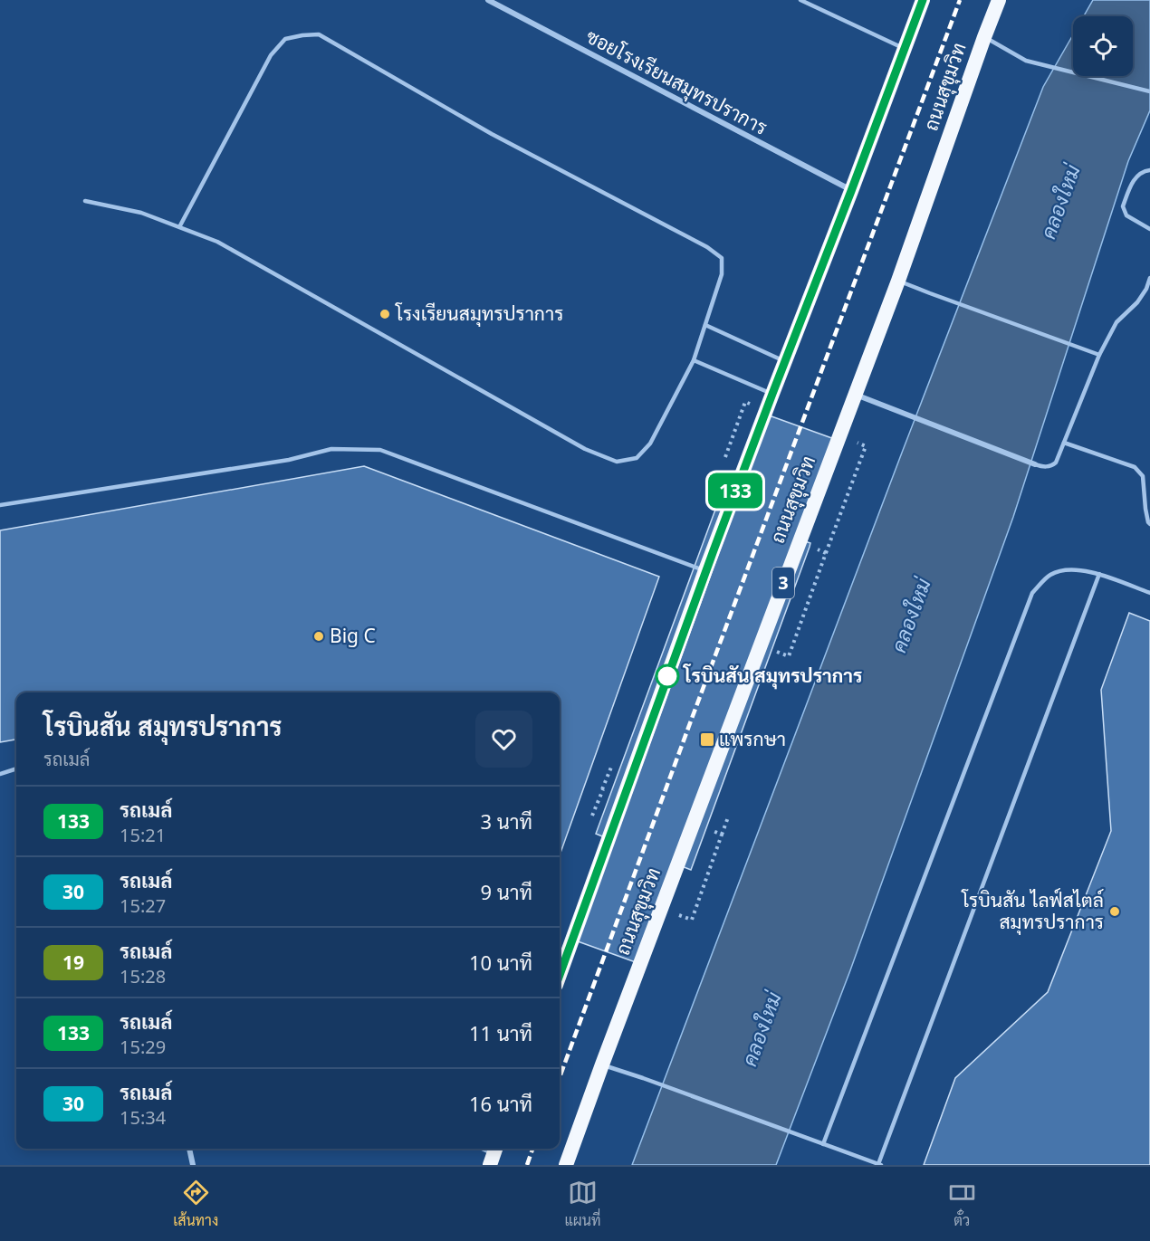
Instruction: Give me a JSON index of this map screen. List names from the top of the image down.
{
  "streets": {
    "highway": ["ถนนสุขุมวิท", "3"],
    "street": ["ซอยโรงเรียนสมุทรปราการ"]
  },
  "water": ["คลองใหม่"],
  "places": {
    "other": [
      "โรงเรียนสมุทรปราการ",
      "Big C",
      "โรบินสัน สมุทรปราการ",
      "โรบินสัน ไลฟ์สไตล์ สมุทรปราการ"
    ],
    "transit": ["แพรกษา"]
  },
  "lines": ["bus line 133"],
  "page": {
    "on_map": "133",
    "heading": ["โรบินสัน สมุทรปราการ", "รถเมล์"],
    "list": [
      {
        "mark": "133",
        "name": "รถเมล์",
        "note": "15:21",
        "value": "3 นาที"
      },
      {
        "mark": "30",
        "name": "รถเมล์",
        "note": "15:27",
        "value": "9 นาที"
      },
      {
        "mark": "19",
        "name": "รถเมล์",
        "note": "15:28",
        "value": "10 นาที"
      },
      {
        "mark": "133",
        "name": "รถเมล์",
        "note": "15:29",
        "value": "11 นาที"
      },
      {
        "mark": "30",
        "name": "รถเมล์",
        "note": "15:34",
        "value": "16 นาที"
      }
    ],
    "tabs": ["เส้นทาง", "แผนที่", "ตั๋ว"]
  }
}
